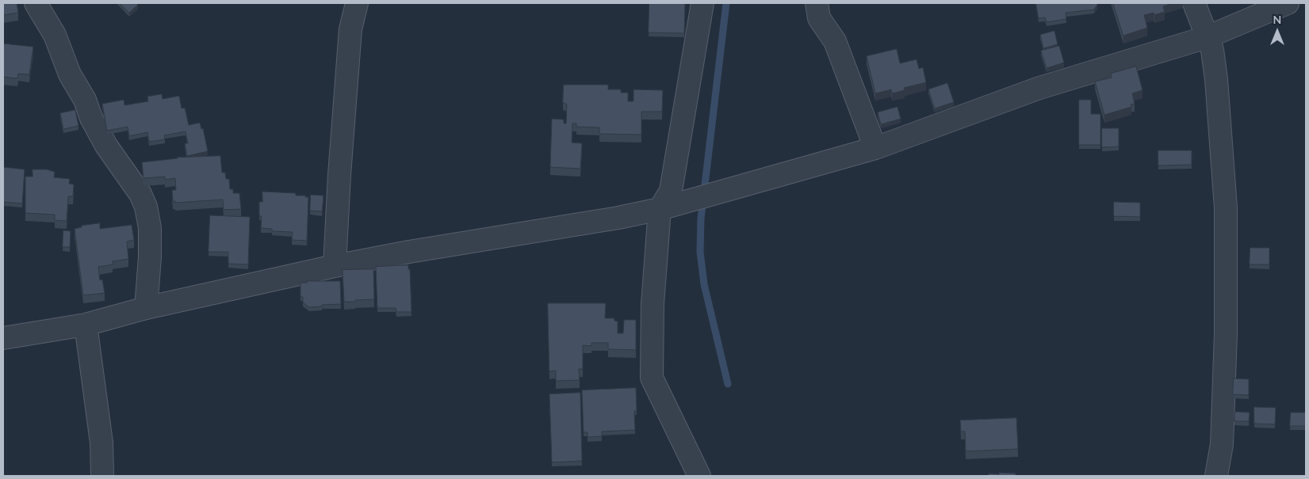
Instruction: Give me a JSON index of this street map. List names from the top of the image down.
{
  "north": "top"
}
